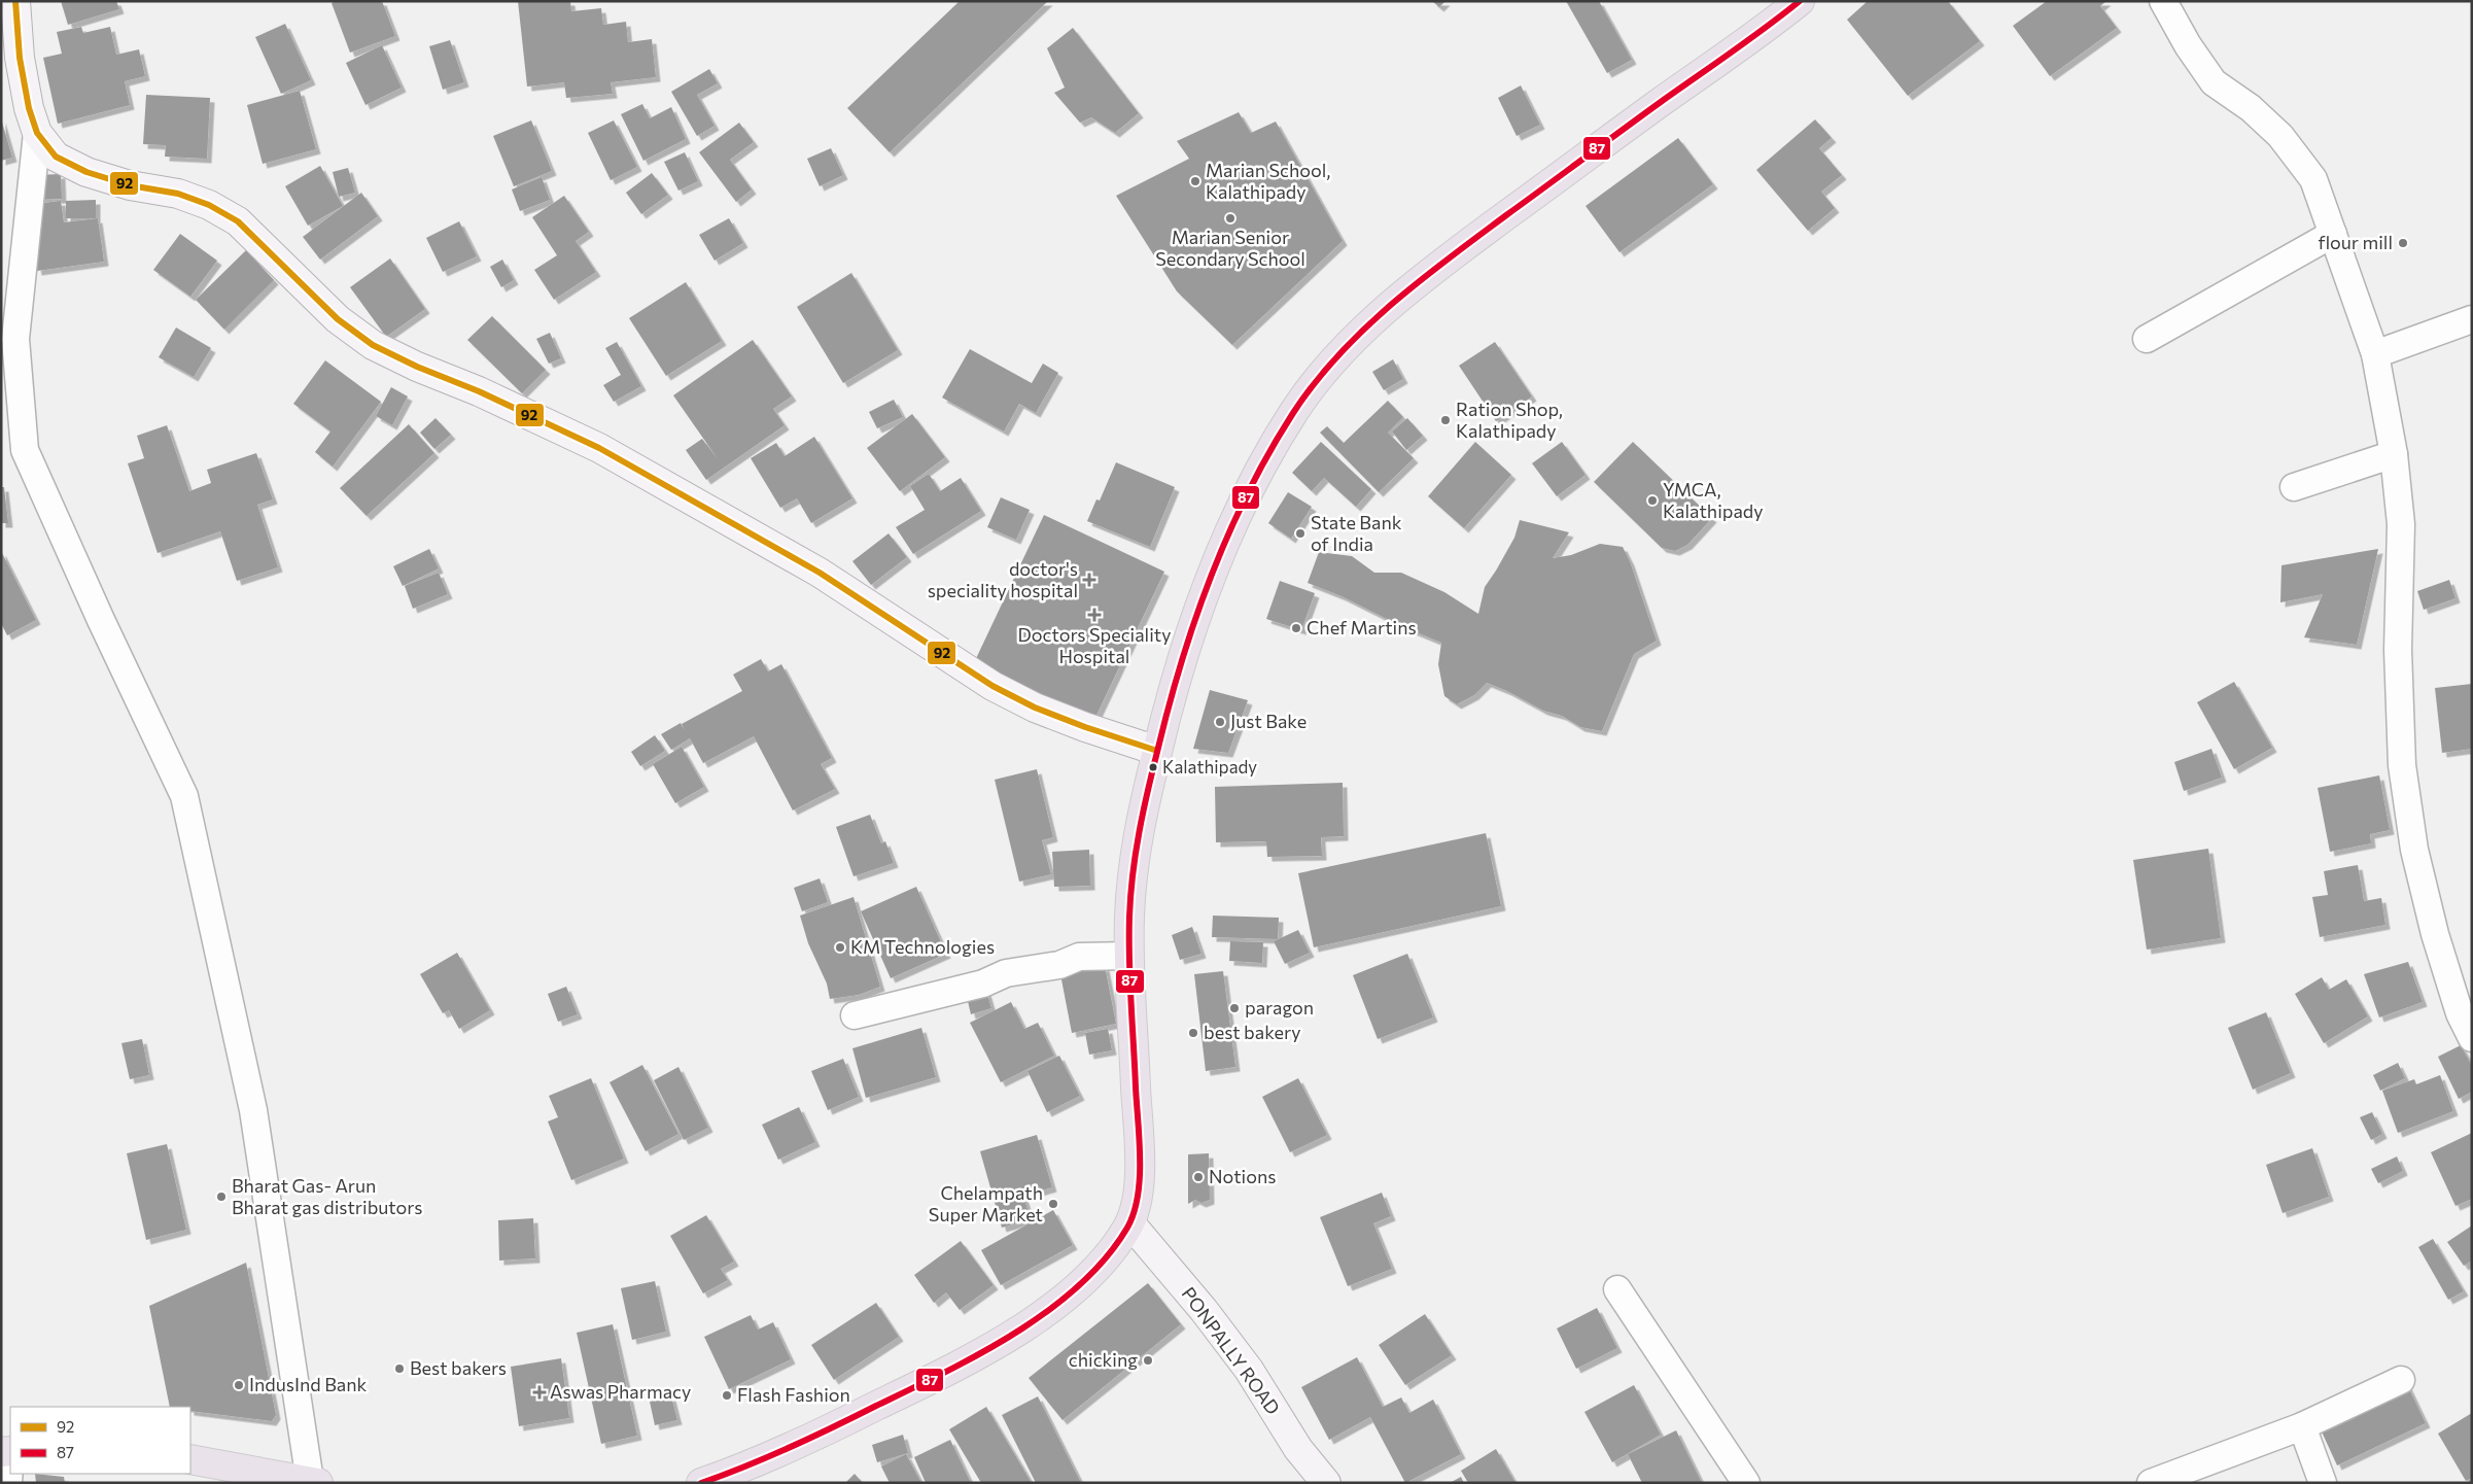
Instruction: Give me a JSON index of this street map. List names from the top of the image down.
{
  "streets": {
    "main road": ["PONPALLY ROAD"]
  },
  "places": {
    "other": [
      "Marian School, Kalathipady",
      "Marian Senior Secondary School",
      "flour mill",
      "Ration Shop, Kalathipady",
      "YMCA, Kalathipady",
      "State Bank of India",
      "Chef Martins",
      "Just Bake",
      "Kalathipady",
      "KM Technologies",
      "paragon",
      "best bakery",
      "Notions",
      "Bharat Gas- Arun Bharat gas distributors",
      "Chelampath Super Market",
      "chicking",
      "Best bakers",
      "IndusInd Bank",
      "Flash Fashion"
    ],
    "health": ["doctor's speciality hospital", "Doctors Speciality Hospital", "Aswas Pharmacy"]
  },
  "lines": ["transit line 92", "transit line 87"],
  "legend": ["92", "87"]
}
